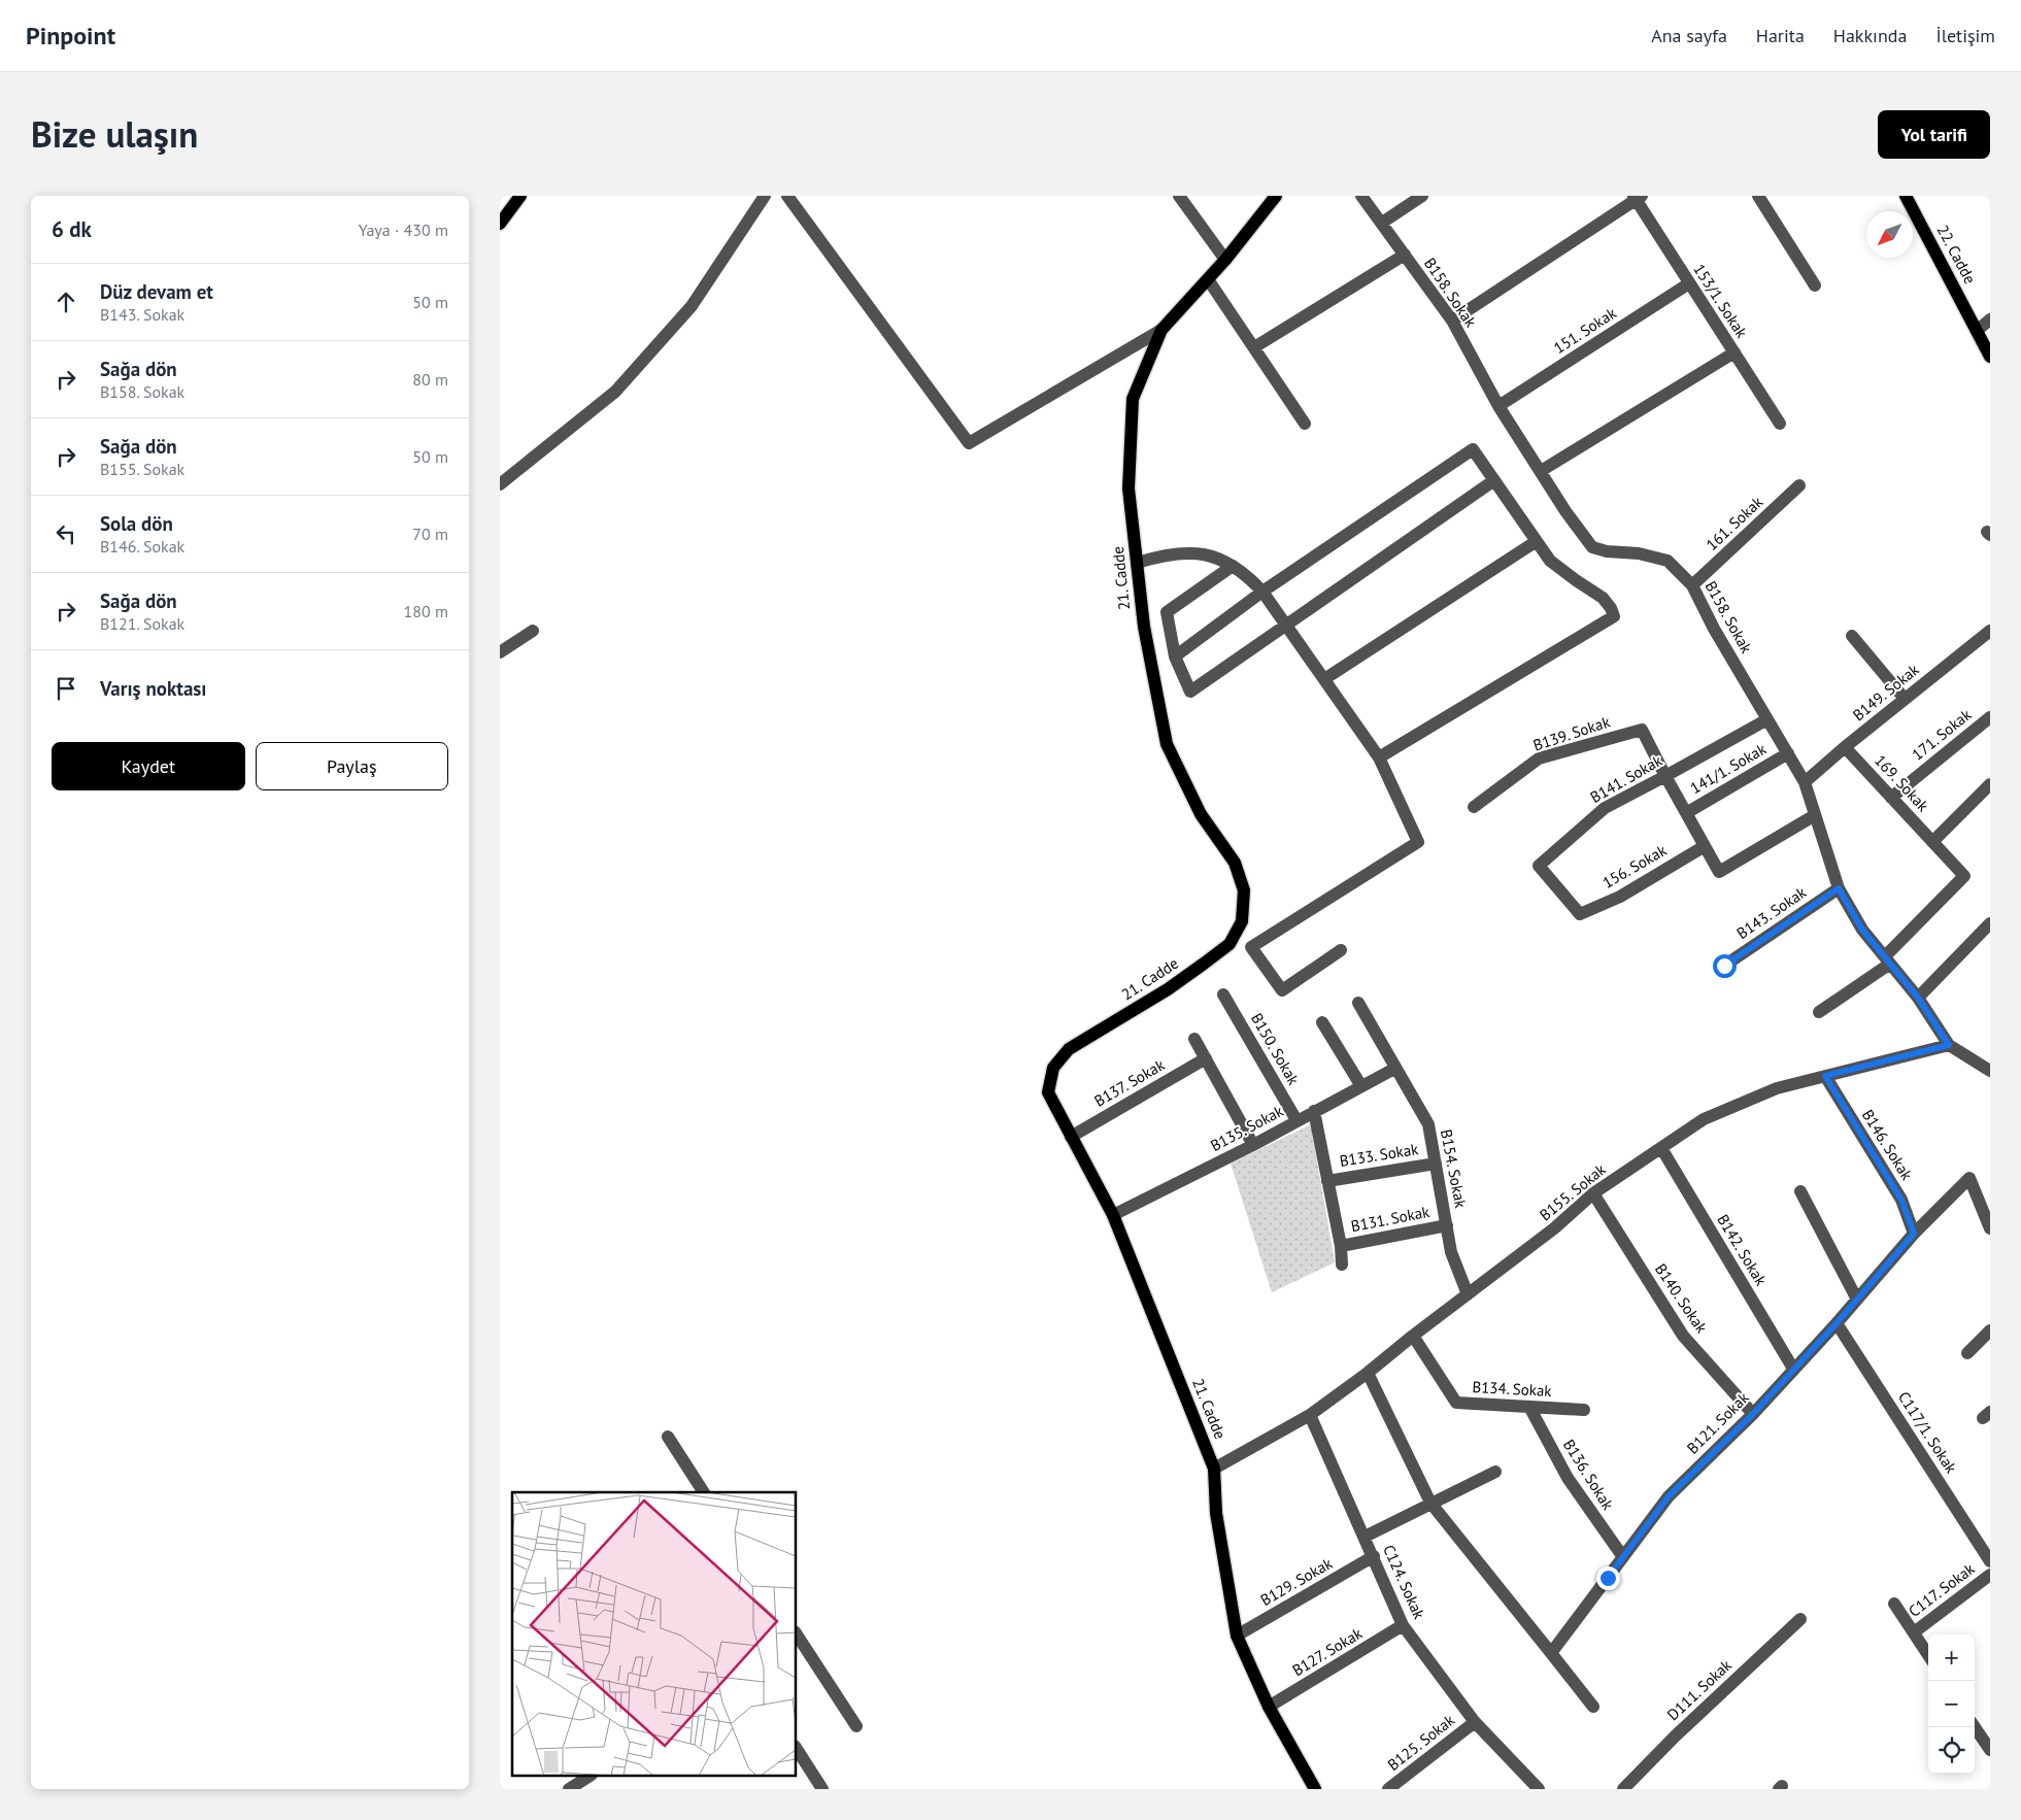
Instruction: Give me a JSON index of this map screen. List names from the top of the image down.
{
  "streets": {
    "main road": ["22. Cadde", "21. Cadde"],
    "street": [
      "B158. Sokak",
      "153/1. Sokak",
      "151. Sokak",
      "161. Sokak",
      "B149. Sokak",
      "B139. Sokak",
      "171. Sokak",
      "141/1. Sokak",
      "B141. Sokak",
      "169. Sokak",
      "156. Sokak",
      "B143. Sokak",
      "B150. Sokak",
      "B137. Sokak",
      "B135. Sokak",
      "B146. Sokak",
      "B133. Sokak",
      "B154. Sokak",
      "B155. Sokak",
      "B131. Sokak",
      "B142. Sokak",
      "B140. Sokak",
      "B134. Sokak",
      "B121. Sokak",
      "C117/1. Sokak",
      "B136. Sokak",
      "B129. Sokak",
      "C124. Sokak",
      "C117. Sokak",
      "B127. Sokak",
      "D111. Sokak",
      "B125. Sokak"
    ]
  },
  "crossings": [
    ["B158. Sokak", "151. Sokak"],
    ["B158. Sokak", "161. Sokak"],
    ["B158. Sokak", "B149. Sokak"],
    ["B158. Sokak", "141/1. Sokak"],
    ["B158. Sokak", "B141. Sokak"],
    ["B158. Sokak", "169. Sokak"],
    ["B158. Sokak", "B143. Sokak"],
    ["B158. Sokak", "B155. Sokak"],
    ["153/1. Sokak", "151. Sokak"],
    ["21. Cadde", "B137. Sokak"],
    ["21. Cadde", "B135. Sokak"],
    ["21. Cadde", "B155. Sokak"],
    ["21. Cadde", "B129. Sokak"],
    ["21. Cadde", "B127. Sokak"],
    ["B149. Sokak", "169. Sokak"],
    ["B139. Sokak", "B141. Sokak"],
    ["171. Sokak", "169. Sokak"],
    ["B141. Sokak", "156. Sokak"],
    ["B150. Sokak", "B135. Sokak"],
    ["B135. Sokak", "B154. Sokak"],
    ["B146. Sokak", "B155. Sokak"],
    ["B146. Sokak", "B121. Sokak"],
    ["B133. Sokak", "B154. Sokak"],
    ["B154. Sokak", "B155. Sokak"],
    ["B154. Sokak", "B131. Sokak"],
    ["B155. Sokak", "B142. Sokak"],
    ["B155. Sokak", "B140. Sokak"],
    ["B155. Sokak", "B134. Sokak"],
    ["B155. Sokak", "C124. Sokak"],
    ["B142. Sokak", "B121. Sokak"],
    ["B140. Sokak", "B121. Sokak"],
    ["B134. Sokak", "B136. Sokak"],
    ["B121. Sokak", "C117/1. Sokak"],
    ["B121. Sokak", "B136. Sokak"],
    ["B129. Sokak", "C124. Sokak"],
    ["C124. Sokak", "B127. Sokak"],
    ["C124. Sokak", "B125. Sokak"]
  ],
  "north": "bottom left",
  "page": {
    "header": "Pinpoint",
    "nav": [
      "Ana sayfa",
      "Harita",
      "Hakkında",
      "İletişim"
    ],
    "title": "Bize ulaşın",
    "buttons": [
      "Yol tarifi",
      ["Kaydet", "Paylaş"]
    ],
    "heading": ["6 dk", "Yaya · 430 m"],
    "list": [
      ["Düz devam et", "B143. Sokak", "50 m"],
      ["Sağa dön", "B158. Sokak", "80 m"],
      ["Sağa dön", "B155. Sokak", "50 m"],
      ["Sola dön", "B146. Sokak", "70 m"],
      ["Sağa dön", "B121. Sokak", "180 m"],
      "Varış noktası"
    ],
    "map_buttons": ["+", "−"]
  }
}
